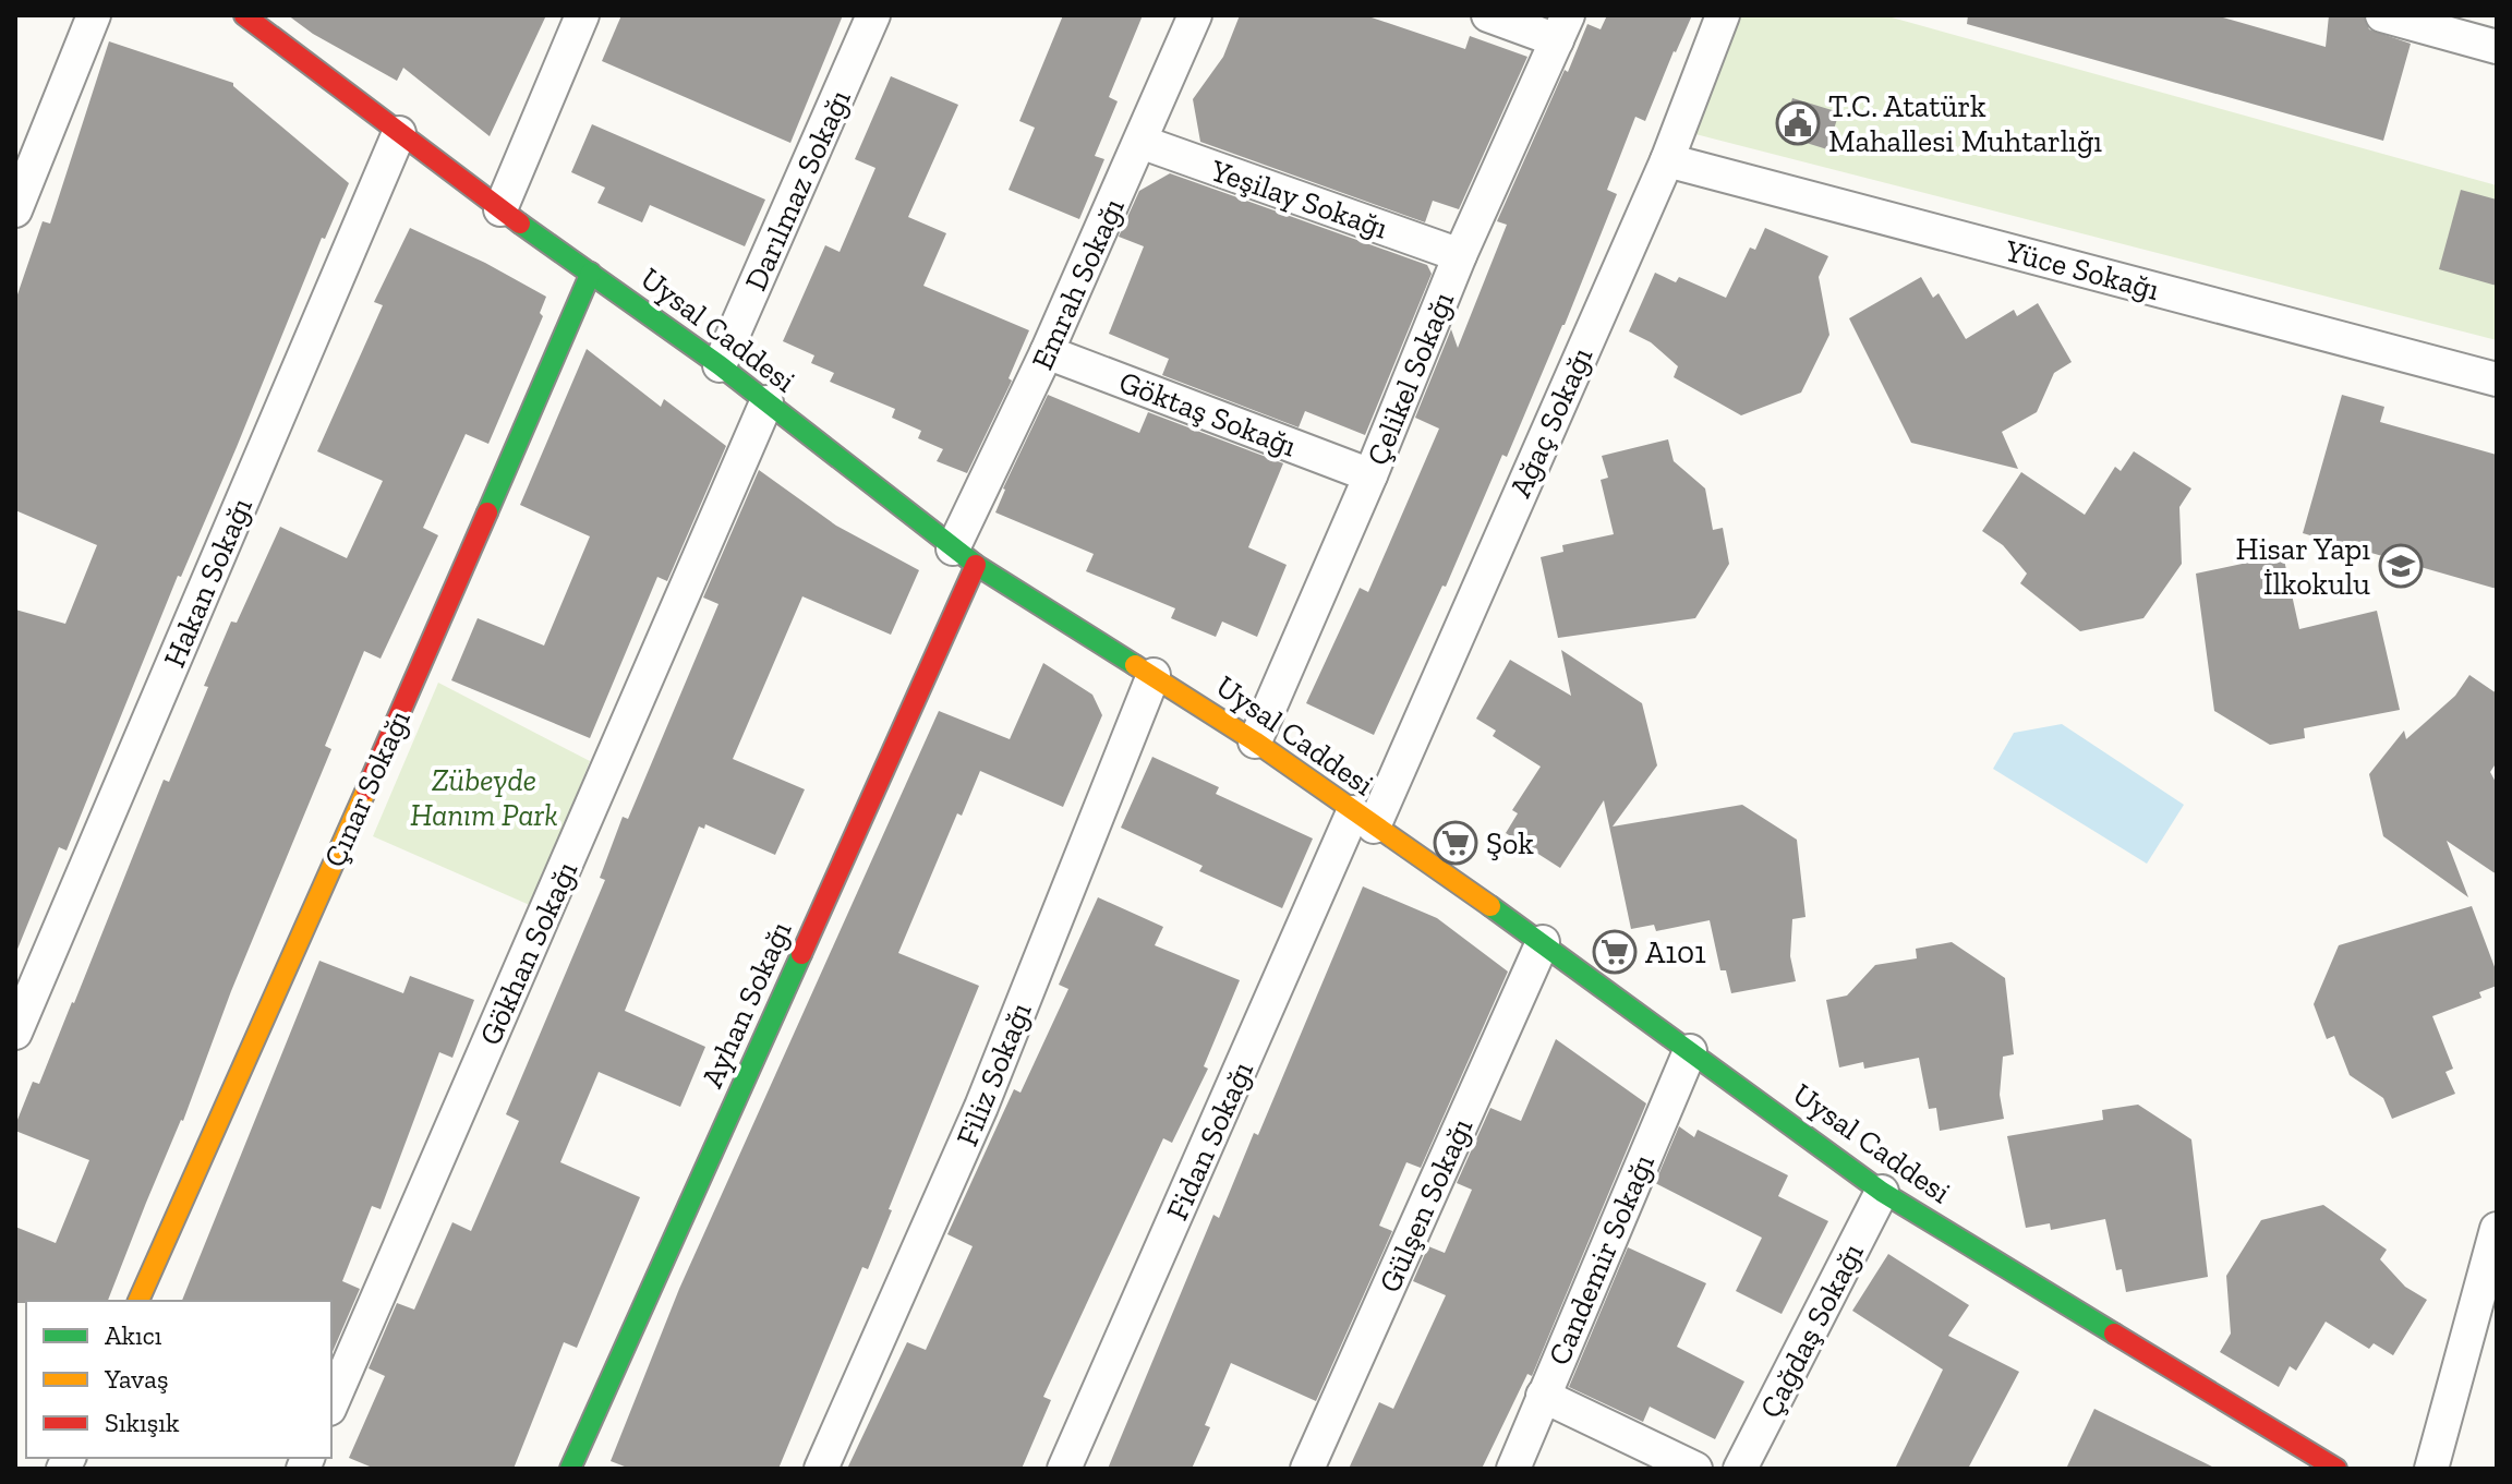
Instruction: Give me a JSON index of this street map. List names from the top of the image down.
{
  "streets": {
    "street": [
      "Darılmaz Sokağı",
      "Yeşilay Sokağı",
      "Yüce Sokağı",
      "Emrah Sokağı",
      "Uysal Caddesi",
      "Çelikel Sokağı",
      "Göktaş Sokağı",
      "Ağaç Sokağı",
      "Hakan Sokağı",
      "Çınar Sokağı",
      "Gökhan Sokağı",
      "Ayhan Sokağı",
      "Filiz Sokağı",
      "Fidan Sokağı",
      "Gülşen Sokağı",
      "Candemir Sokağı",
      "Çağdaş Sokağı"
    ]
  },
  "crossings": [
    ["Darılmaz Sokağı", "Uysal Caddesi"],
    ["Yeşilay Sokağı", "Emrah Sokağı"],
    ["Yeşilay Sokağı", "Çelikel Sokağı"],
    ["Yüce Sokağı", "Ağaç Sokağı"],
    ["Emrah Sokağı", "Uysal Caddesi"],
    ["Emrah Sokağı", "Göktaş Sokağı"],
    ["Emrah Sokağı", "Ayhan Sokağı"],
    ["Uysal Caddesi", "Çelikel Sokağı"],
    ["Uysal Caddesi", "Ağaç Sokağı"],
    ["Uysal Caddesi", "Hakan Sokağı"],
    ["Uysal Caddesi", "Çınar Sokağı"],
    ["Uysal Caddesi", "Gökhan Sokağı"],
    ["Uysal Caddesi", "Ayhan Sokağı"],
    ["Uysal Caddesi", "Filiz Sokağı"],
    ["Uysal Caddesi", "Fidan Sokağı"],
    ["Uysal Caddesi", "Gülşen Sokağı"],
    ["Uysal Caddesi", "Candemir Sokağı"],
    ["Uysal Caddesi", "Çağdaş Sokağı"],
    ["Çelikel Sokağı", "Göktaş Sokağı"],
    ["Ağaç Sokağı", "Fidan Sokağı"]
  ],
  "parks": ["Zübeyde Hanım Park"],
  "places": {
    "public building": ["T.C. Atatürk Mahallesi Muhtarlığı"],
    "school or university": ["Hisar Yapı İlkokulu"],
    "supermarket": ["Şok", "A101"]
  },
  "legend": ["Akıcı", "Yavaş", "Sıkışık"]
}
